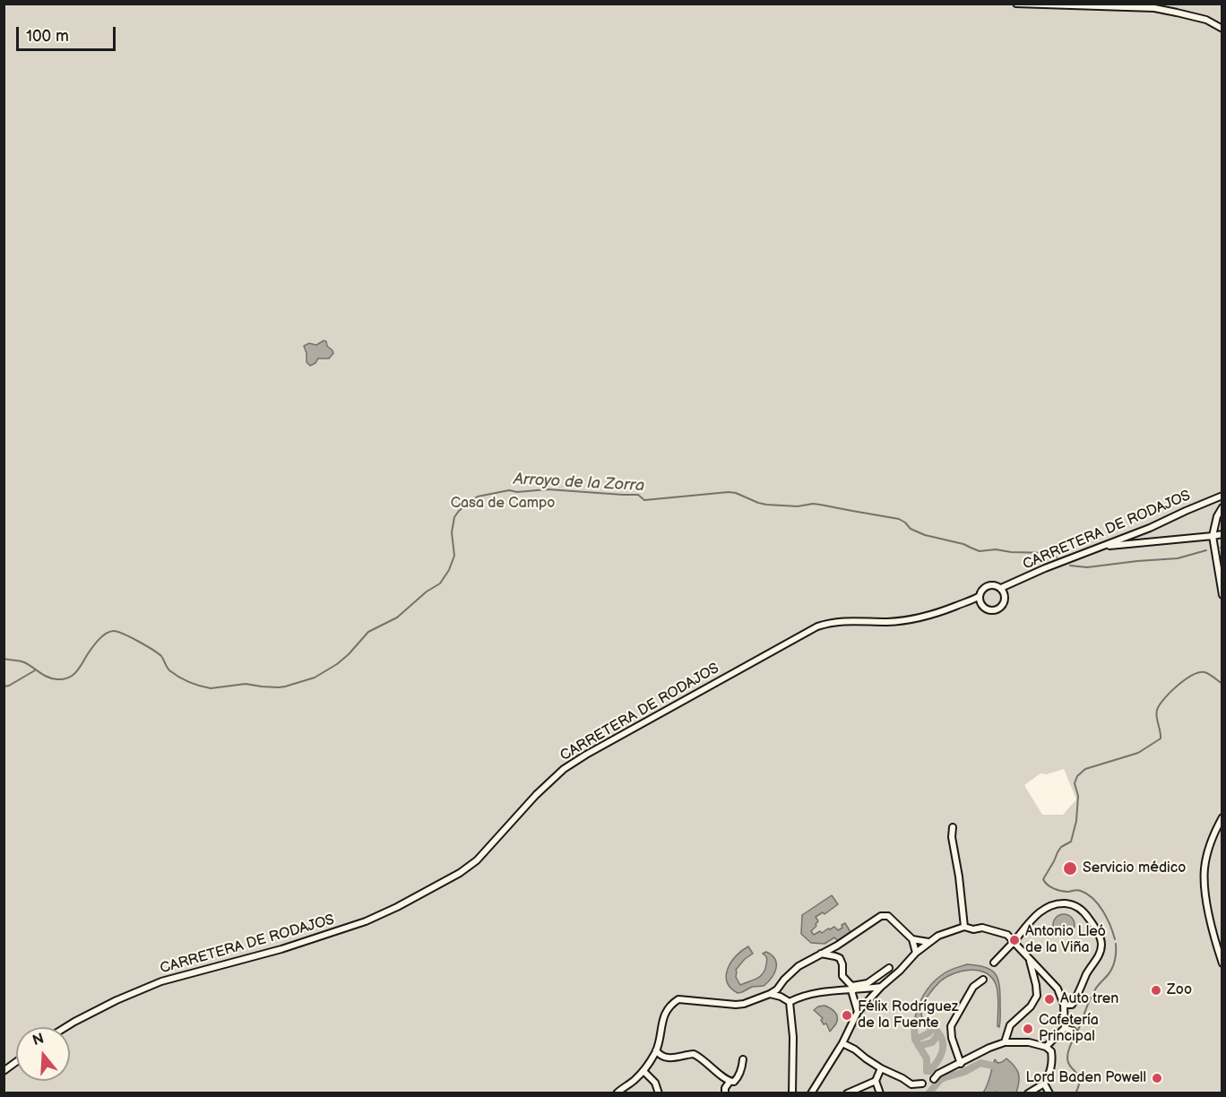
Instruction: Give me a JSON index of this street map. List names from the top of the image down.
{
  "streets": {
    "street": ["CARRETERA DE RODAJOS"]
  },
  "water": ["Arroyo de la Zorra"],
  "parks": ["Casa de Campo"],
  "places": [
    "Servicio médico",
    "Antonio Lleó de la Viña",
    "Zoo",
    "Auto tren",
    "Félix Rodríguez de la Fuente",
    "Cafetería Principal",
    "Lord Baden Powell"
  ],
  "scale_bar": "100 m",
  "north": "top"
}
